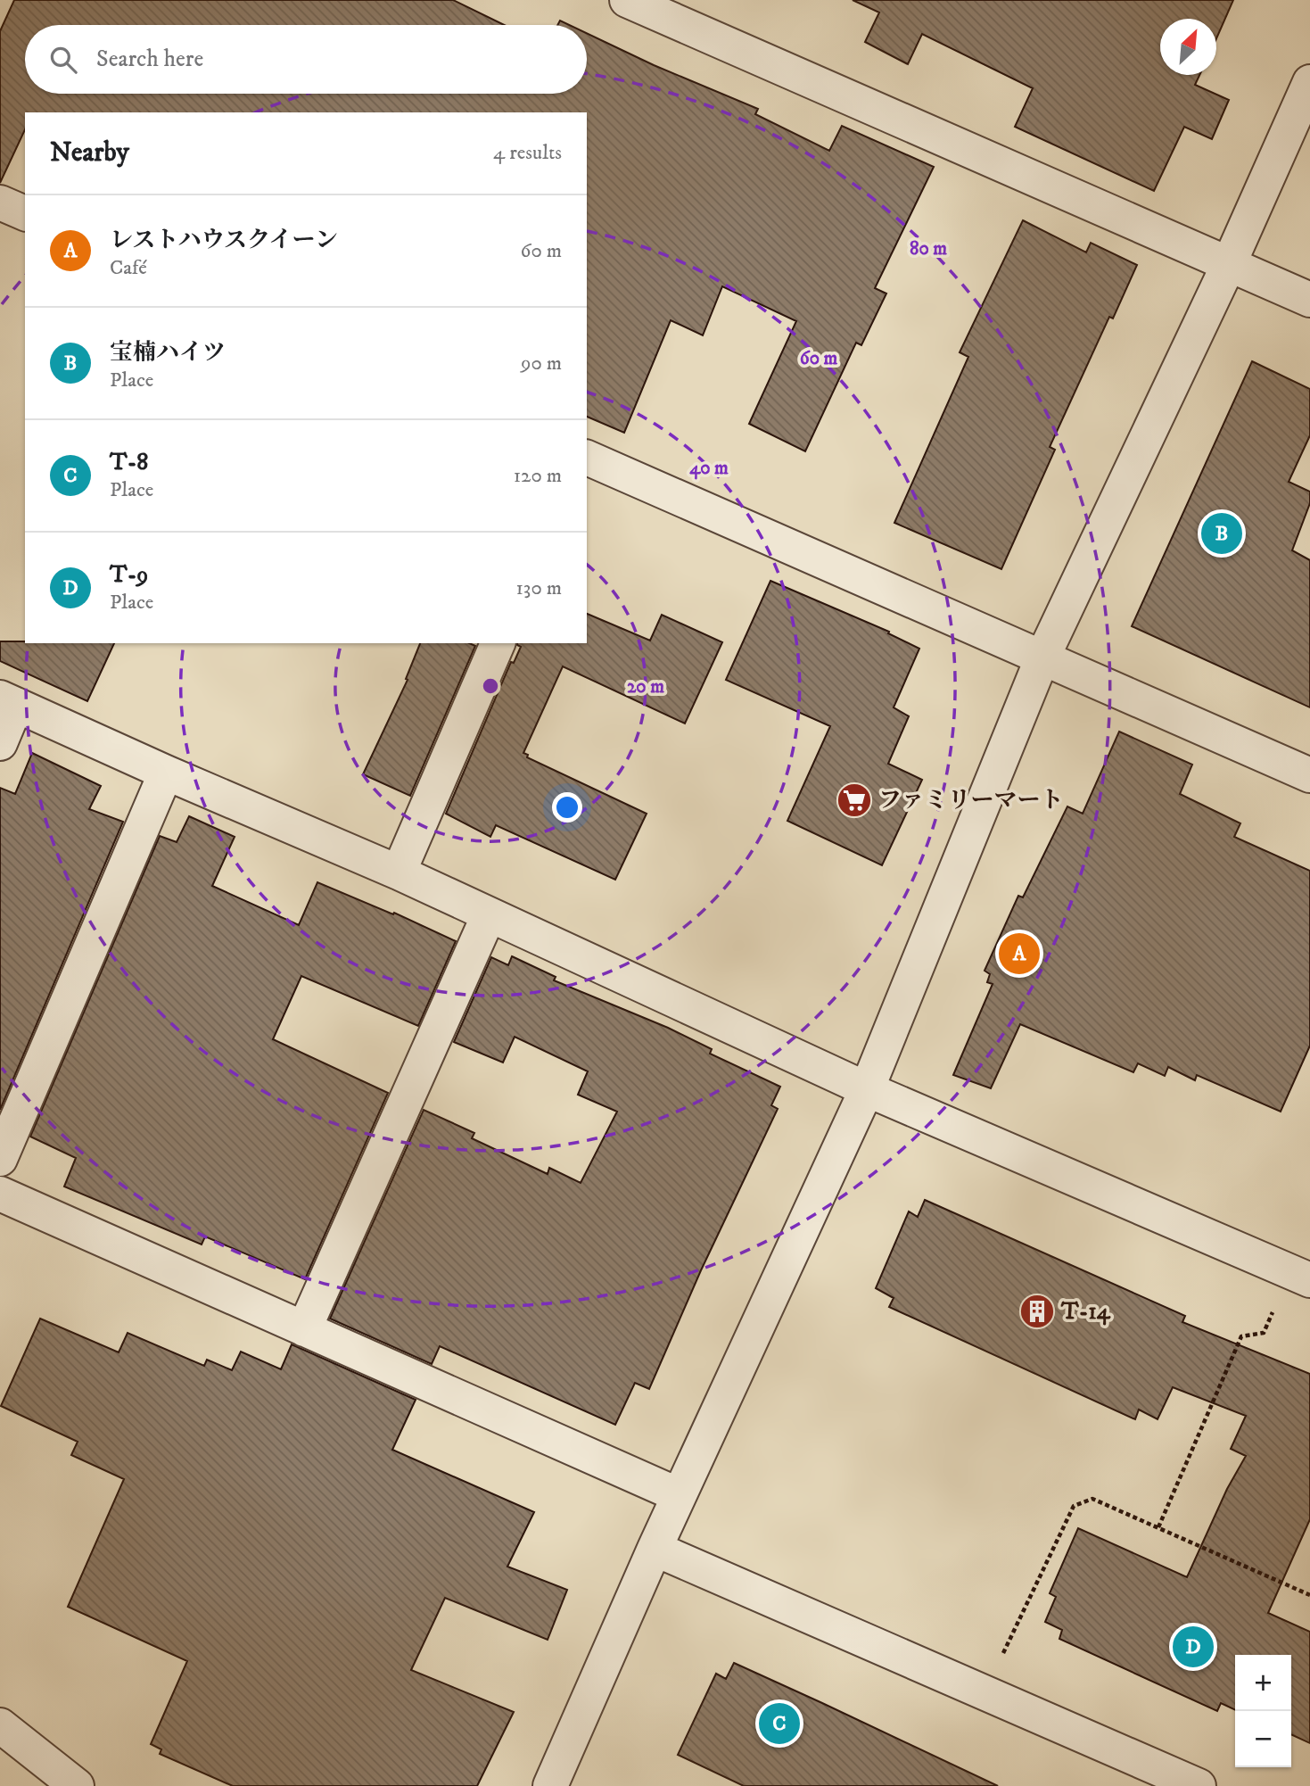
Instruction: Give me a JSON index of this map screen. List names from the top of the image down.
{
  "places": {
    "supermarket": ["ファミリーマート"],
    "building": ["T-14"]
  },
  "north": "top right",
  "page": {
    "search": "Search here",
    "heading": ["Nearby", "4 results"],
    "list": [
      {
        "mark": "A",
        "name": "レストハウスクイーン",
        "note": "Café",
        "value": "60 m"
      },
      {
        "mark": "B",
        "name": "宝楠ハイツ",
        "note": "Place",
        "value": "90 m"
      },
      {
        "mark": "C",
        "name": "T-8",
        "note": "Place",
        "value": "120 m"
      },
      {
        "mark": "D",
        "name": "T-9",
        "note": "Place",
        "value": "130 m"
      }
    ],
    "pins": [
      "B",
      "A",
      "D",
      "C"
    ],
    "map_buttons": ["+", "−"]
  },
  "rings": [
    "80 m",
    "60 m",
    "40 m",
    "20 m"
  ]
}
